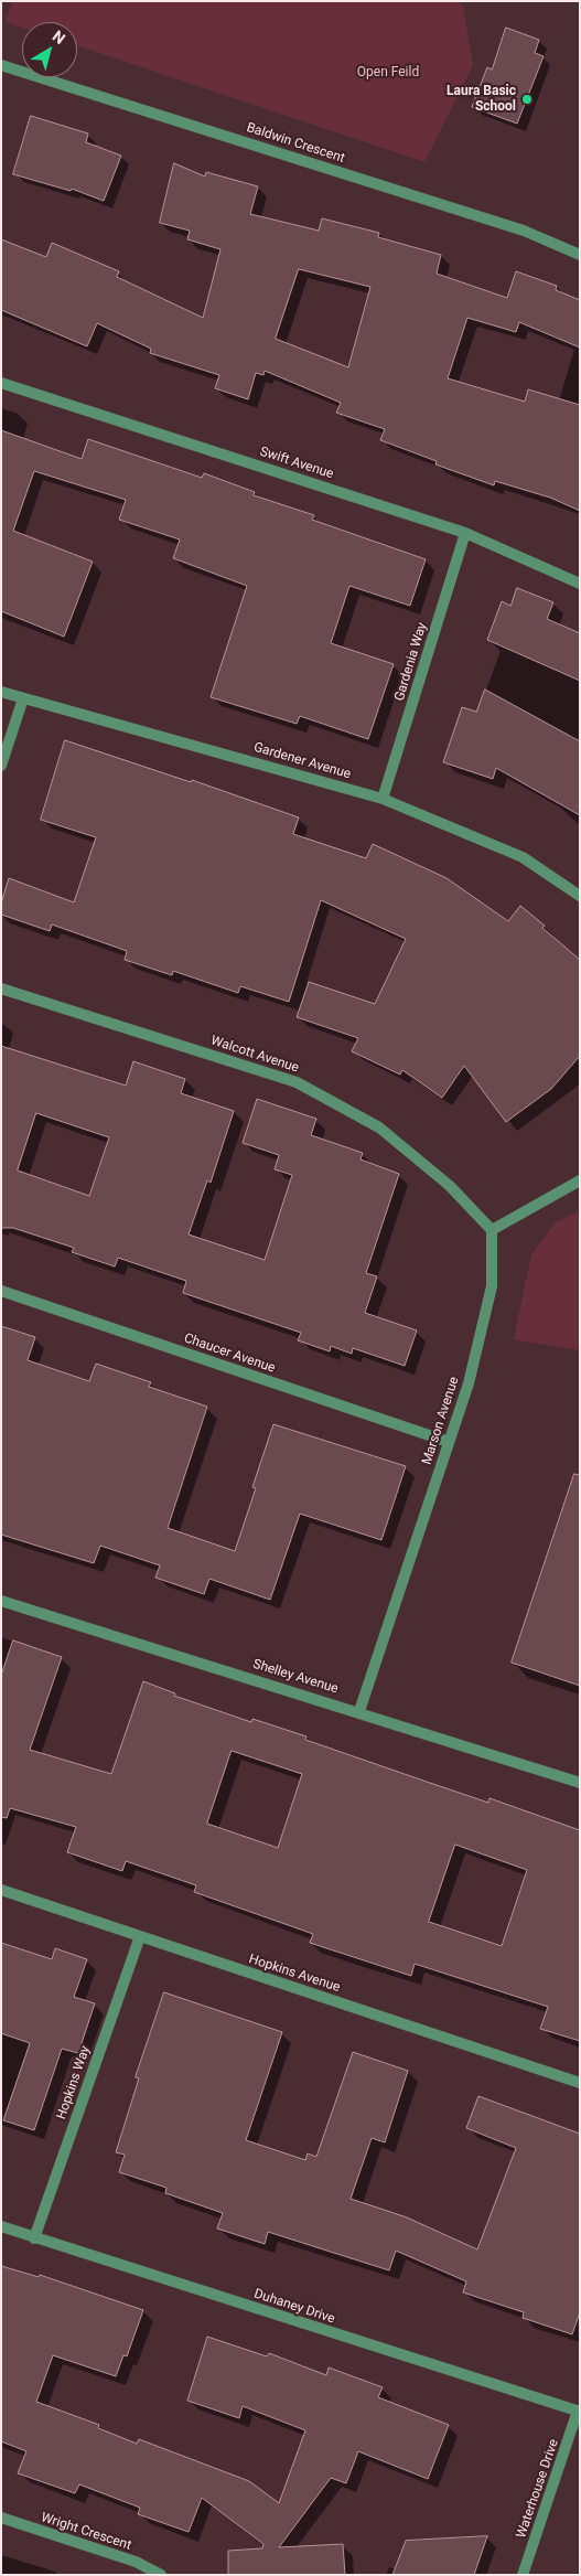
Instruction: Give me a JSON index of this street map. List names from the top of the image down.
{
  "streets": {
    "street": [
      "Baldwin Crescent",
      "Swift Avenue",
      "Gardenia Way",
      "Gardener Avenue",
      "Walcott Avenue",
      "Chaucer Avenue",
      "Marson Avenue",
      "Shelley Avenue",
      "Hopkins Avenue",
      "Hopkins Way",
      "Duhaney Drive",
      "Waterhouse Drive",
      "Wright Crescent"
    ]
  },
  "crossings": [
    ["Swift Avenue", "Gardenia Way"],
    ["Gardenia Way", "Gardener Avenue"],
    ["Walcott Avenue", "Marson Avenue"],
    ["Chaucer Avenue", "Marson Avenue"],
    ["Marson Avenue", "Shelley Avenue"],
    ["Hopkins Avenue", "Hopkins Way"],
    ["Hopkins Way", "Duhaney Drive"],
    ["Duhaney Drive", "Waterhouse Drive"]
  ],
  "parks": ["Open Feild"],
  "places": ["Laura Basic School"],
  "north": "top right"
}
